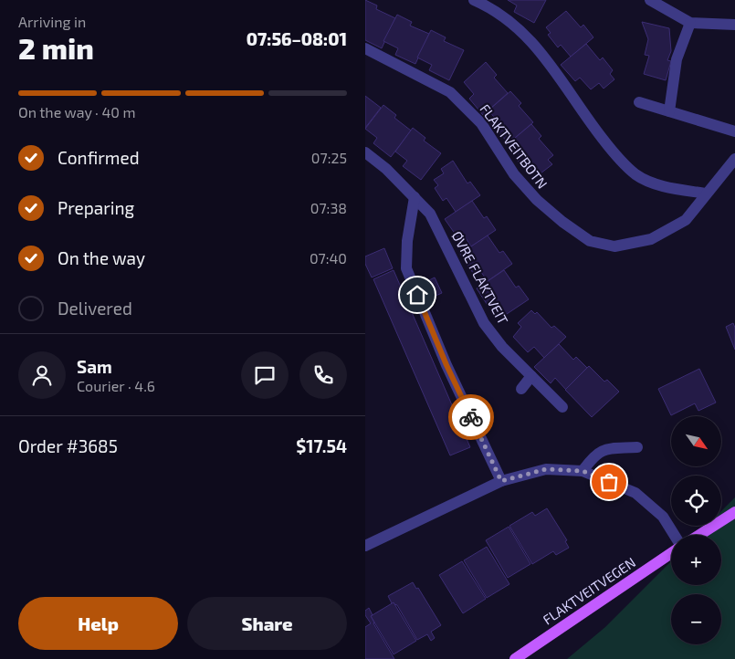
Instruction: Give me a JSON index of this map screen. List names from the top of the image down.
{
  "streets": {
    "main road": ["FLAKTVEITVEGEN"],
    "street": ["FLAKTVEITBOTN", "ØVRE FLAKTVEIT"]
  },
  "north": "bottom right",
  "page": {
    "heading": ["2 min", "Arriving in", "07:56–08:01"],
    "panel": [
      "Sam",
      "Courier · 4.6",
      "Order #3685",
      "$17.54"
    ],
    "bar": "On the way · 40 m",
    "list": [
      ["Confirmed", "07:25"],
      ["Preparing", "07:38"],
      ["On the way", "07:40"],
      "Delivered"
    ],
    "map_buttons": ["+", "−"],
    "buttons": ["Help", "Share"]
  }
}
